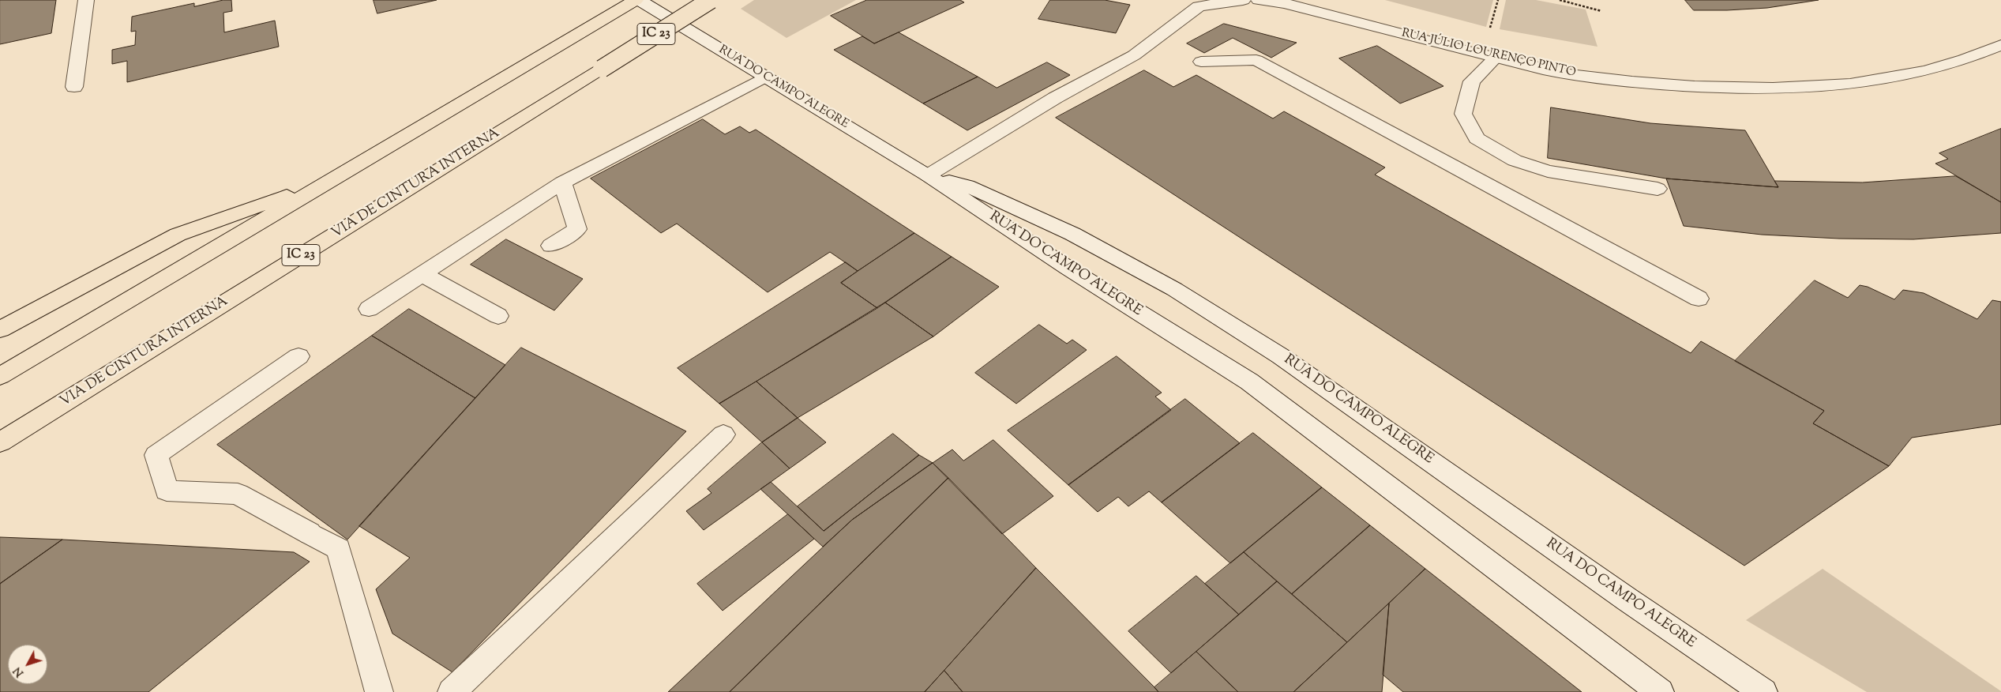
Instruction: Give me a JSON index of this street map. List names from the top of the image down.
{
  "streets": {
    "highway": ["IC 23", "VIA DE CINTURA INTERNA"],
    "main road": ["RUA JÚLIO LOURENÇO PINTO", "RUA DO CAMPO ALEGRE"]
  },
  "north": "bottom left"
}
